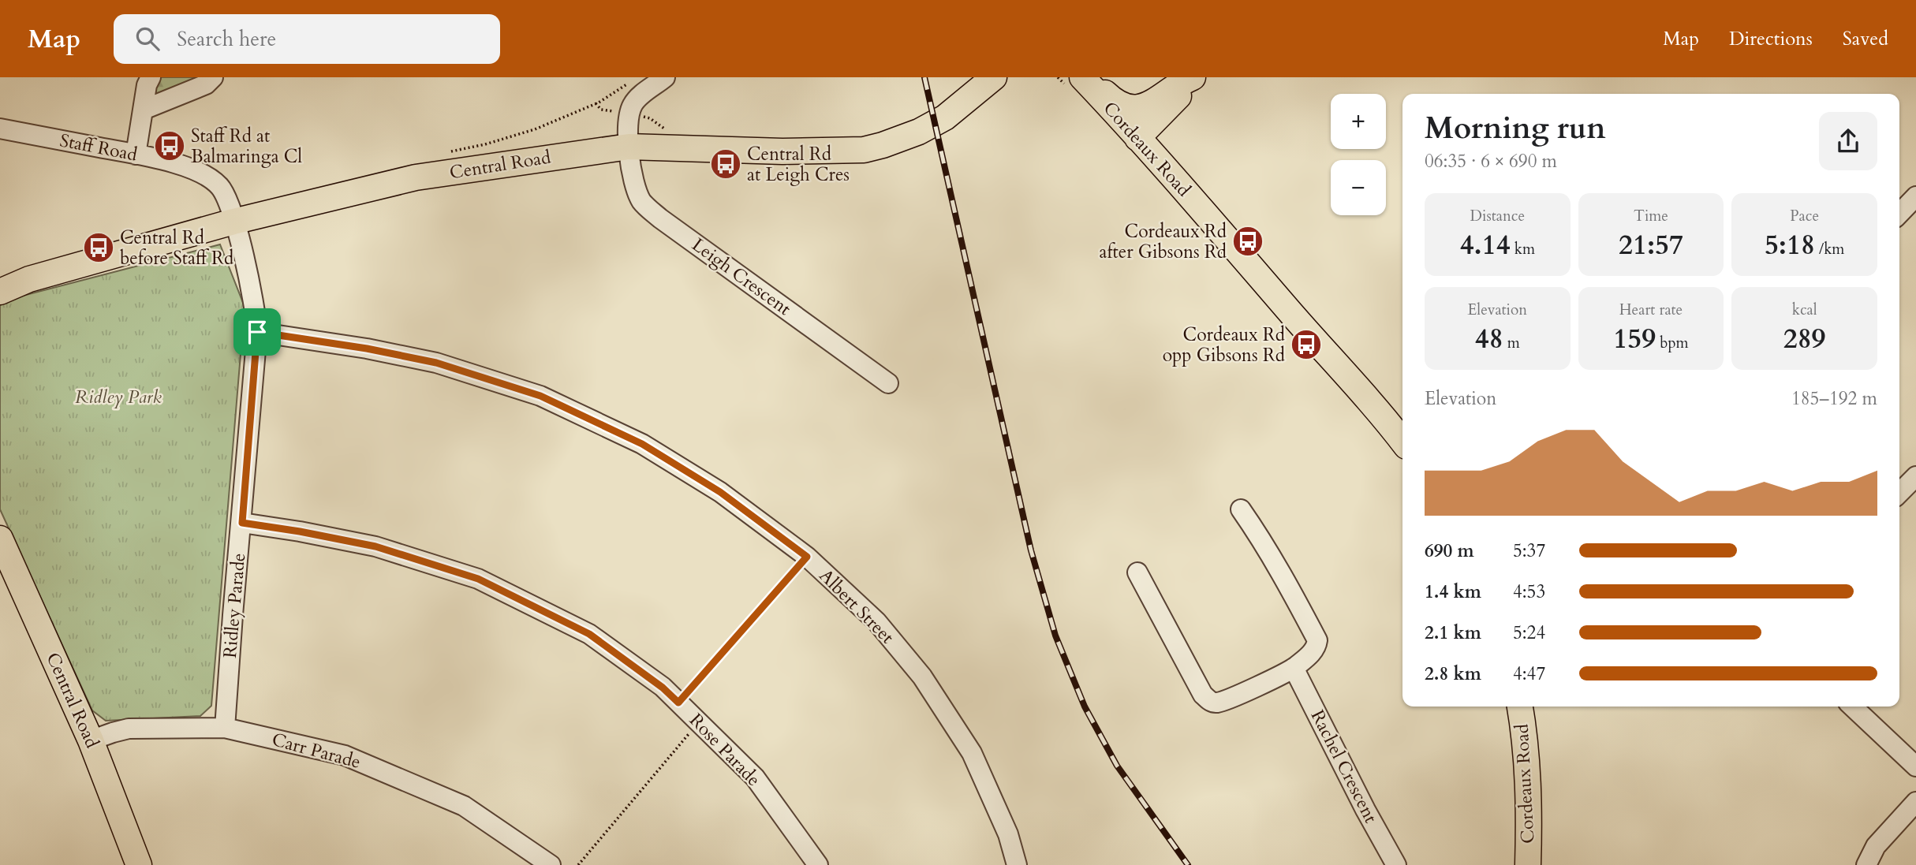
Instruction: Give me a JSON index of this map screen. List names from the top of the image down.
{
  "streets": {
    "main road": ["Cordeaux Road", "Central Road"],
    "street": [
      "Staff Road",
      "Leigh Crescent",
      "Ridley Parade",
      "Albert Street",
      "Rose Parade",
      "Carr Parade",
      "Rachel Crescent"
    ]
  },
  "crossings": [
    ["Staff Road", "Central Road"],
    ["Staff Road", "Ridley Parade"],
    ["Central Road", "Leigh Crescent"],
    ["Central Road", "Ridley Parade"],
    ["Central Road", "Carr Parade"],
    ["Ridley Parade", "Albert Street"],
    ["Ridley Parade", "Rose Parade"],
    ["Ridley Parade", "Carr Parade"]
  ],
  "parks": ["Ridley Park"],
  "places": {
    "bus stop": [
      "Staff Rd at Balmaringa Cl",
      "Central Rd at Leigh Cres",
      "Cordeaux Rd after Gibsons Rd",
      "Central Rd before Staff Rd",
      "Cordeaux Rd opp Gibsons Rd"
    ]
  },
  "page": {
    "header": "Map",
    "search": "Search here",
    "nav": ["Map", "Directions", "Saved"],
    "map_buttons": ["+", "−"],
    "heading": ["Morning run", "06:35 · 6 × 690 m"],
    "stats": [
      ["Distance", "4.14 km"],
      ["Time", "21:57"],
      ["Pace", "5:18 /km"],
      ["Elevation", "48 m"],
      ["Heart rate", "159 bpm"],
      ["kcal", "289"]
    ],
    "chart": ["Elevation", "185–192 m"],
    "list": [
      {
        "name": "690 m",
        "note": "5:37"
      },
      {
        "name": "1.4 km",
        "note": "4:53"
      },
      {
        "name": "2.1 km",
        "note": "5:24"
      },
      {
        "name": "2.8 km",
        "note": "4:47"
      }
    ]
  }
}
